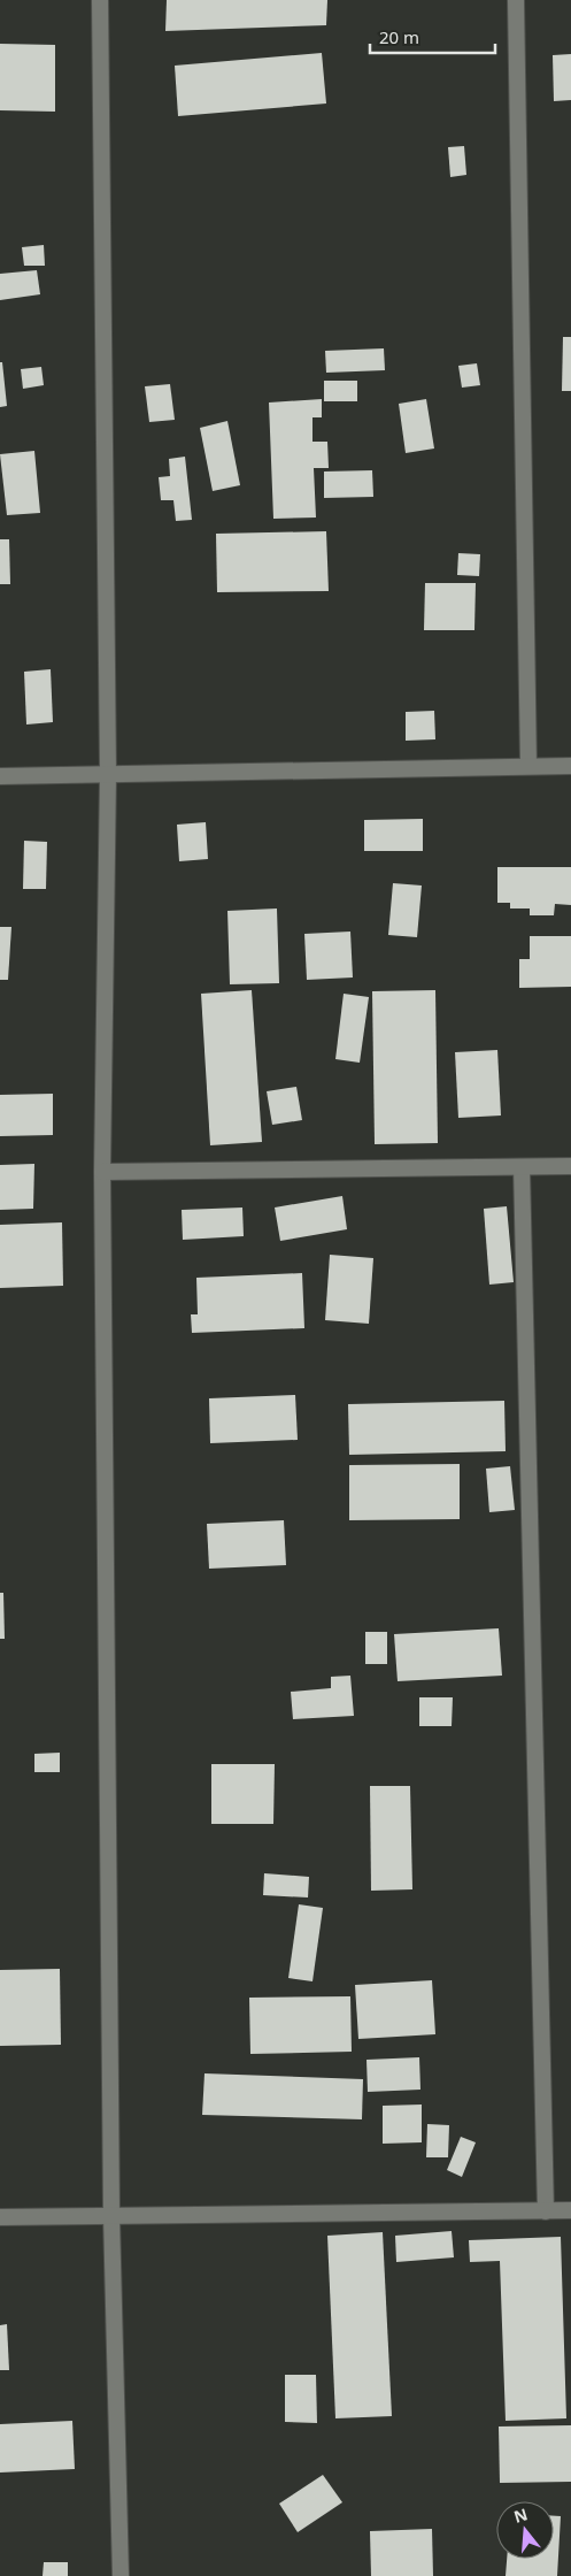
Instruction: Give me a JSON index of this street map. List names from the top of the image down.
{
  "scale_bar": "20 m",
  "north": "top"
}
